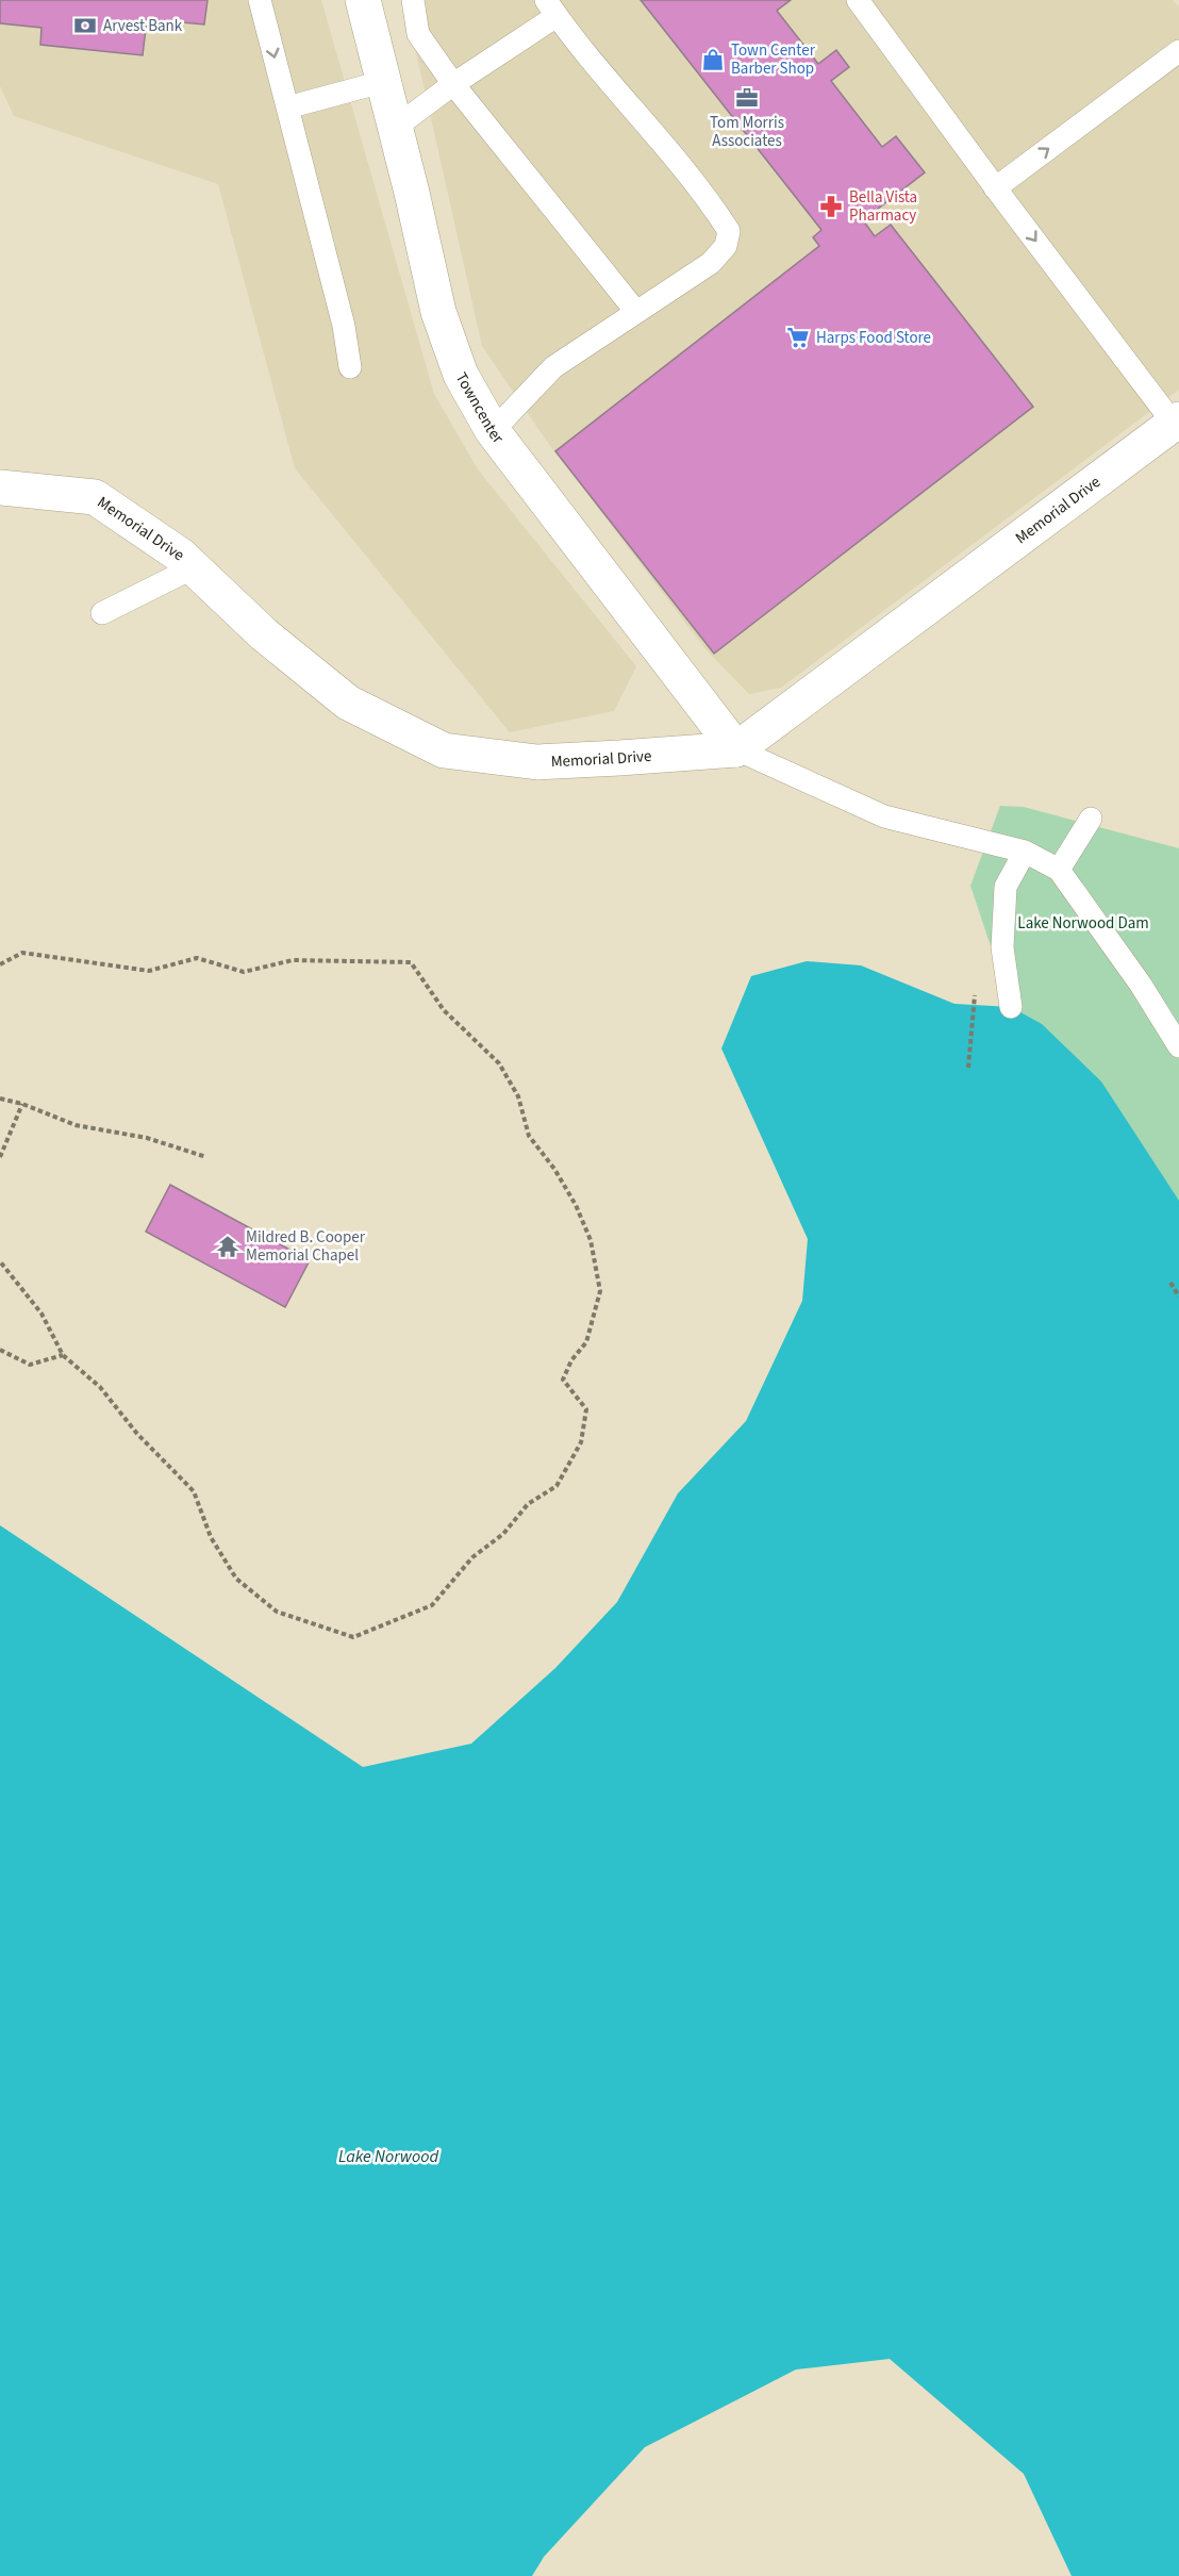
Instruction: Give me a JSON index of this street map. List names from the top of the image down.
{
  "streets": {
    "street": ["Towncenter", "Memorial Drive"]
  },
  "crossings": [
    ["Towncenter", "Memorial Drive"]
  ],
  "water": ["Lake Norwood"],
  "parks": ["Lake Norwood Dam"],
  "places": {
    "bank": ["Arvest Bank"],
    "shop": ["Town Center Barber Shop"],
    "office": ["Tom Morris Associates"],
    "pharmacy": ["Bella Vista Pharmacy"],
    "supermarket": ["Harps Food Store"],
    "temple": ["Mildred B. Cooper Memorial Chapel"]
  }
}
